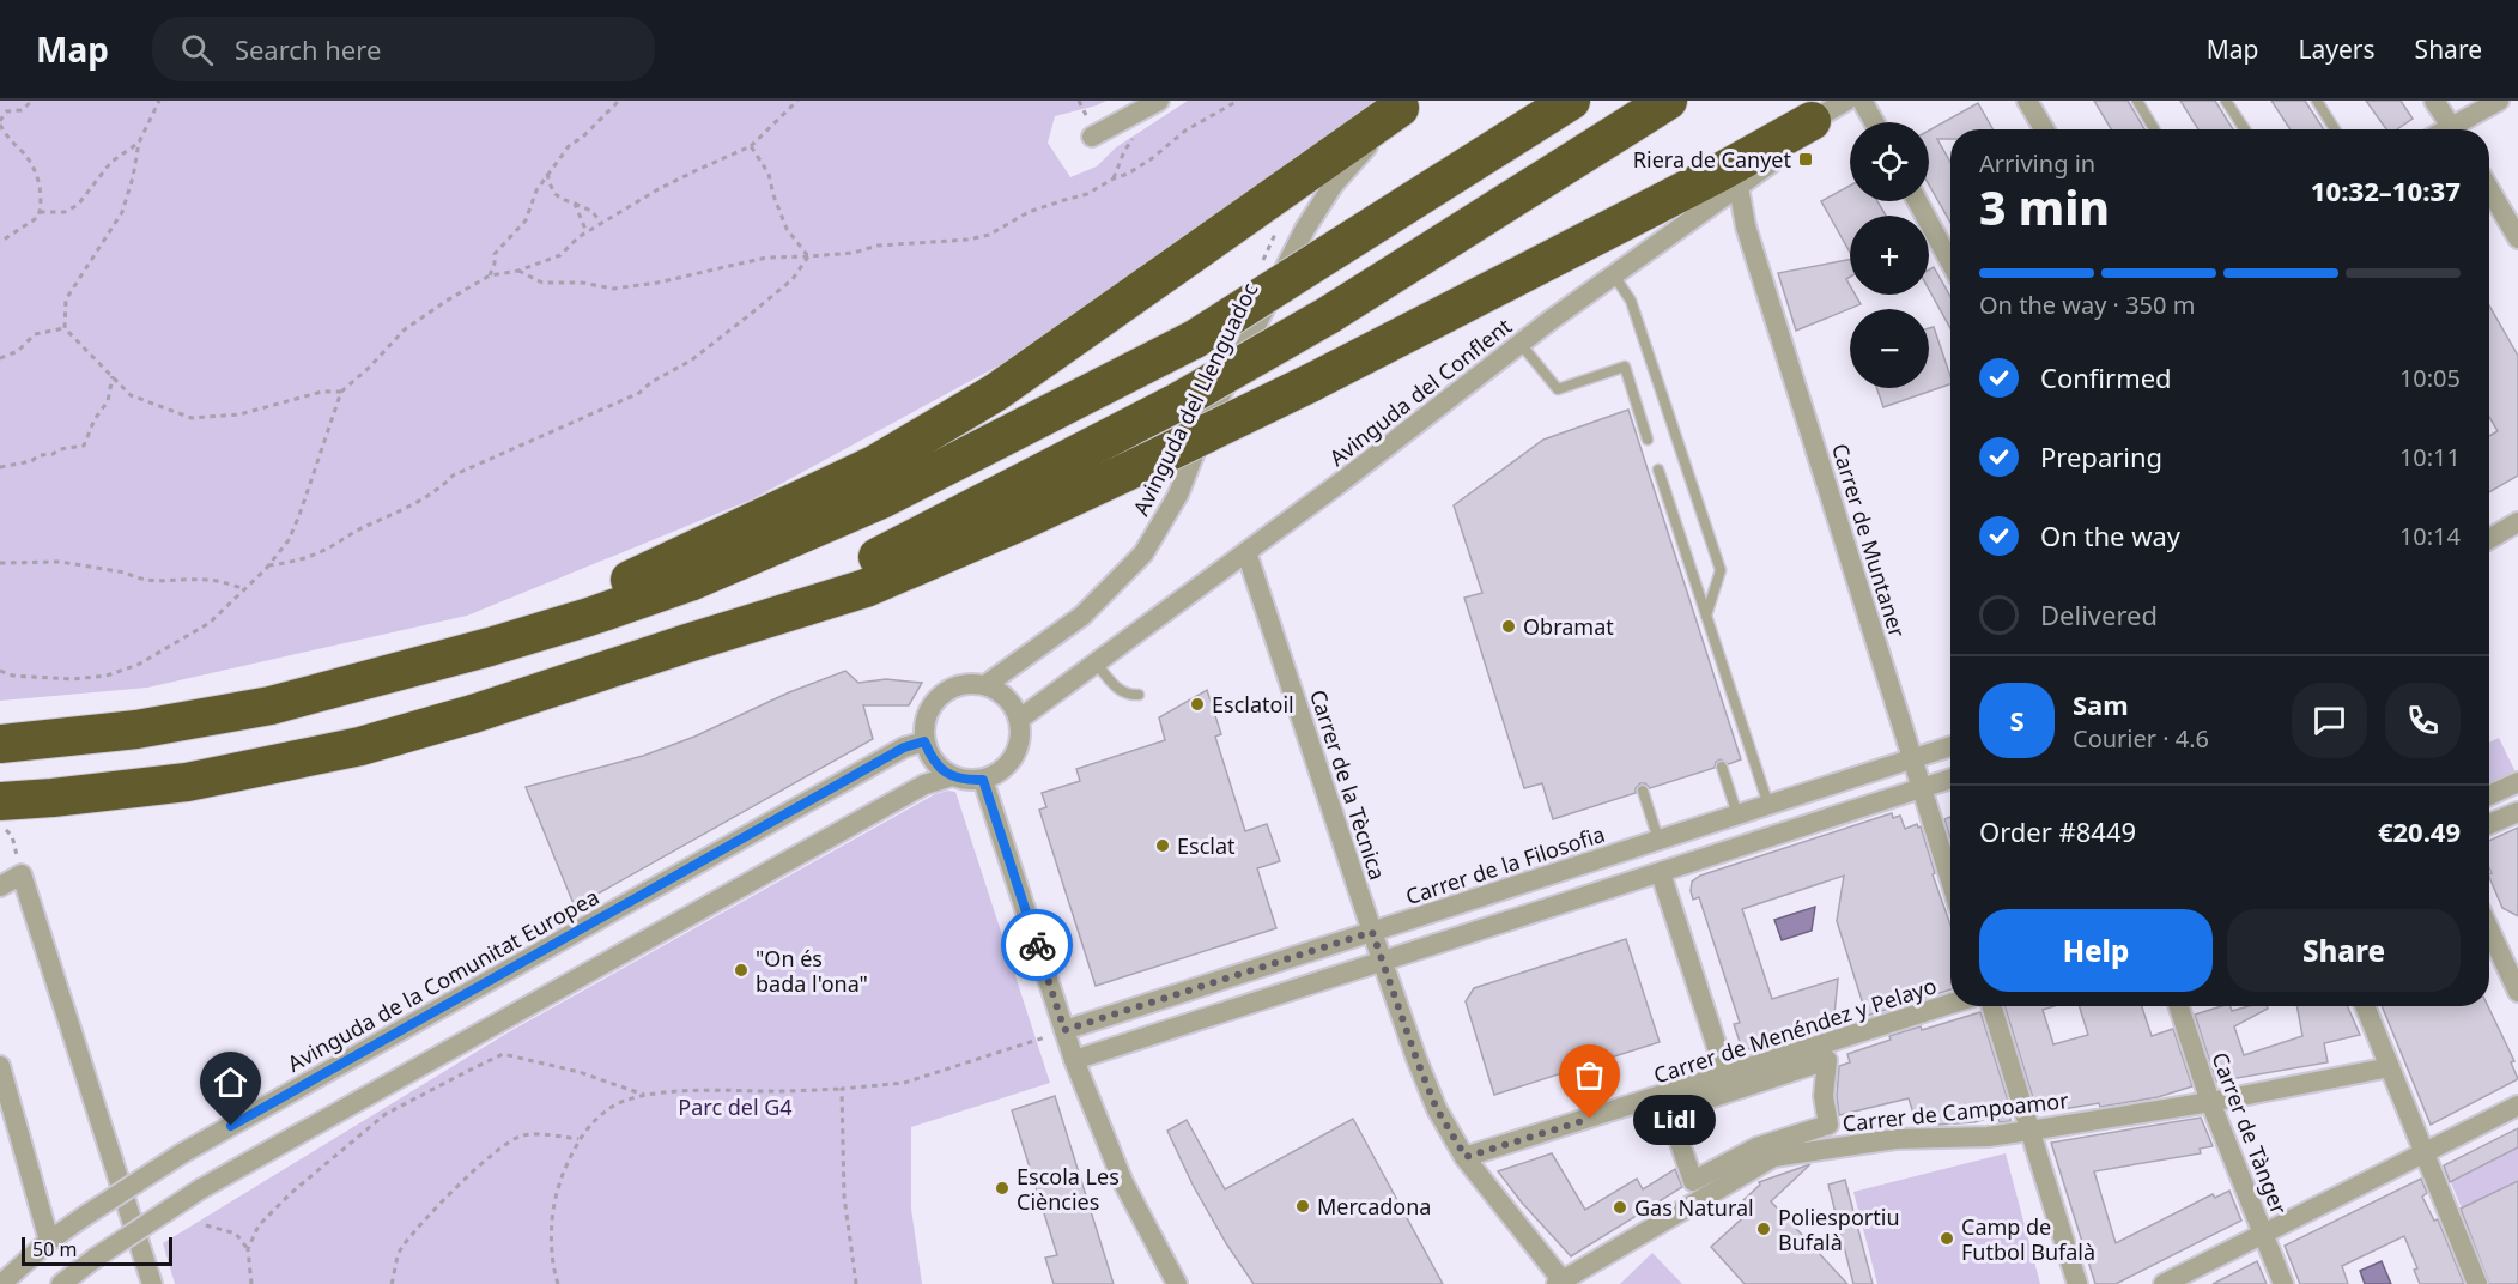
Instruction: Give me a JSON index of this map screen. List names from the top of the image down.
{
  "streets": {
    "street": [
      "Avinguda del Conflent",
      "Avinguda del Llenguadoc",
      "Carrer de Muntaner",
      "Carrer de la Tècnica",
      "Carrer de la Filosofia",
      "Avinguda de la Comunitat Europea",
      "Carrer de Menéndez y Pelayo",
      "Carrer de Campoamor",
      "Carrer de Tànger"
    ]
  },
  "crossings": [
    ["Avinguda del Conflent", "Avinguda del Llenguadoc"],
    ["Avinguda del Conflent", "Carrer de Muntaner"],
    ["Avinguda del Conflent", "Carrer de la Tècnica"],
    ["Avinguda del Conflent", "Avinguda de la Comunitat Europea"],
    ["Avinguda del Llenguadoc", "Avinguda de la Comunitat Europea"],
    ["Carrer de Muntaner", "Carrer de la Filosofia"],
    ["Carrer de la Tècnica", "Carrer de la Filosofia"],
    ["Carrer de la Tècnica", "Carrer de Menéndez y Pelayo"],
    ["Carrer de la Tècnica", "Carrer de Campoamor"],
    ["Carrer de Campoamor", "Carrer de Tànger"]
  ],
  "parks": ["Parc del G4"],
  "places": {
    "transit": ["Riera de Canyet"],
    "other": [
      "Obramat",
      "Esclatoil",
      "Esclat",
      "\"On és bada l'ona\"",
      "Lidl",
      "Escola Les Ciències",
      "Mercadona",
      "Gas Natural",
      "Poliesportiu Bufalà",
      "Camp de Futbol Bufalà"
    ]
  },
  "scale_bar": "50 m",
  "page": {
    "header": "Map",
    "search": "Search here",
    "nav": ["Map", "Layers", "Share"],
    "map_buttons": ["+", "−"],
    "heading": ["3 min", "Arriving in", "10:32–10:37"],
    "panel": [
      "Sam",
      "Courier · 4.6",
      "Order #8449",
      "€20.49"
    ],
    "bar": "On the way · 350 m",
    "list": [
      ["Confirmed", "10:05"],
      ["Preparing", "10:11"],
      ["On the way", "10:14"],
      "Delivered"
    ],
    "round": "S",
    "buttons": ["Help", "Share"],
    "bubble": "Lidl",
    "scale": "50 m"
  }
}
